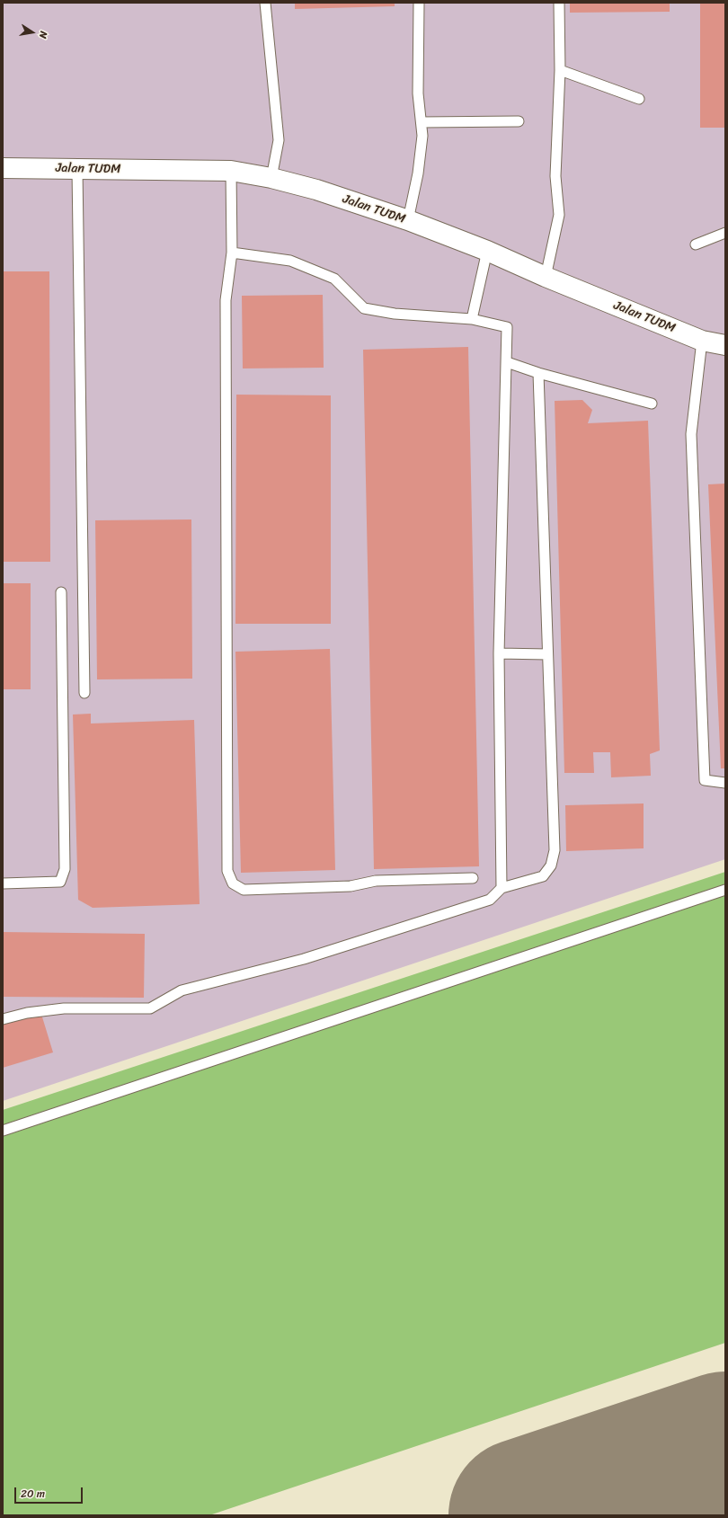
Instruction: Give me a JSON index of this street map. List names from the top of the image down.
{
  "streets": {
    "street": ["Jalan TUDM"]
  },
  "scale_bar": "20 m",
  "north": "right"
}
